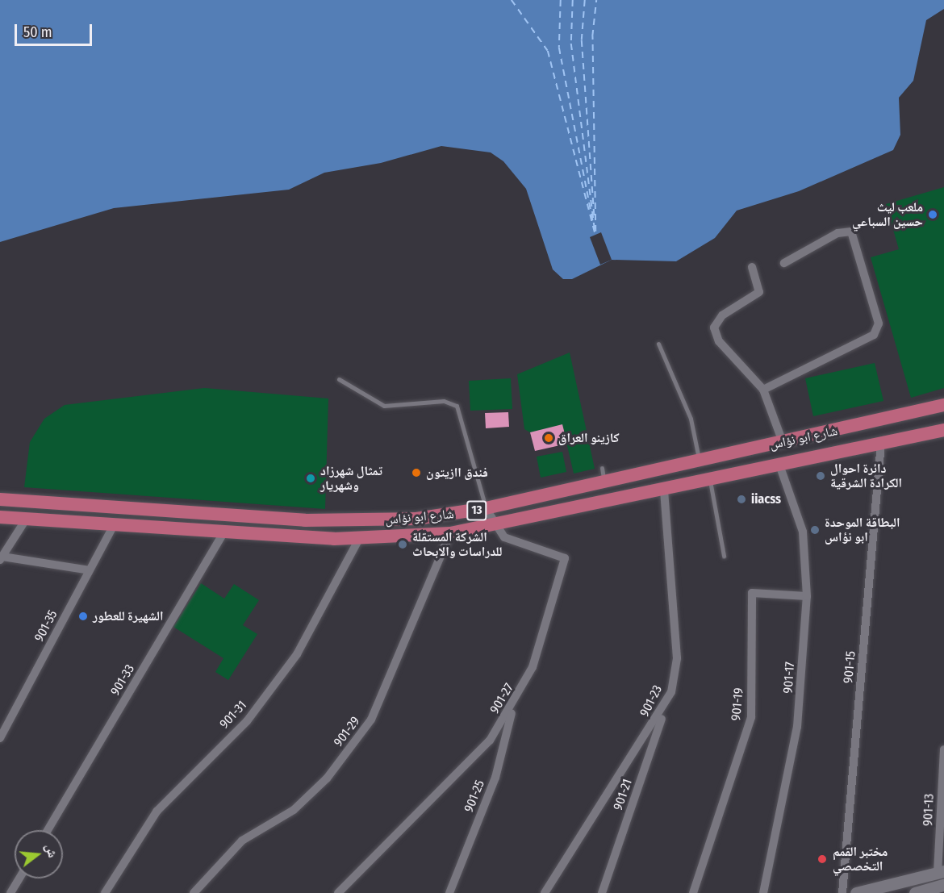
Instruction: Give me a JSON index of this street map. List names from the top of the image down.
{
  "streets": {
    "main road": ["شارع ابو نؤاس", "13"],
    "street": [
      "901-35",
      "901-15",
      "901-17",
      "901-33",
      "901-27",
      "901-23",
      "901-19",
      "901-31",
      "901-29",
      "901-21",
      "901-25",
      "901-13"
    ]
  },
  "crossings": [
    ["شارع ابو نؤاس", "901-35"],
    ["شارع ابو نؤاس", "901-15"],
    ["شارع ابو نؤاس", "901-17"],
    ["شارع ابو نؤاس", "901-33"],
    ["شارع ابو نؤاس", "901-27"],
    ["شارع ابو نؤاس", "901-23"],
    ["شارع ابو نؤاس", "901-31"],
    ["شارع ابو نؤاس", "901-29"],
    ["901-17", "901-19"],
    ["901-27", "901-25"],
    ["901-23", "901-21"]
  ],
  "places": [
    "ملعب ليث حسين السباعي",
    "كازينو العراق",
    "فندق اازيتون",
    "دائرة احوال الكرادة الشرقية",
    "تمثال شهرزاد وشهريار",
    "iiacss",
    "البطاقة الموحدة ابو نؤاس",
    "الشركة المستقلة للدراسات والابحاث",
    "الشهيرة للعطور",
    "مختبر القمم التخصصي"
  ],
  "scale_bar": "50 m",
  "north": "right"
}
